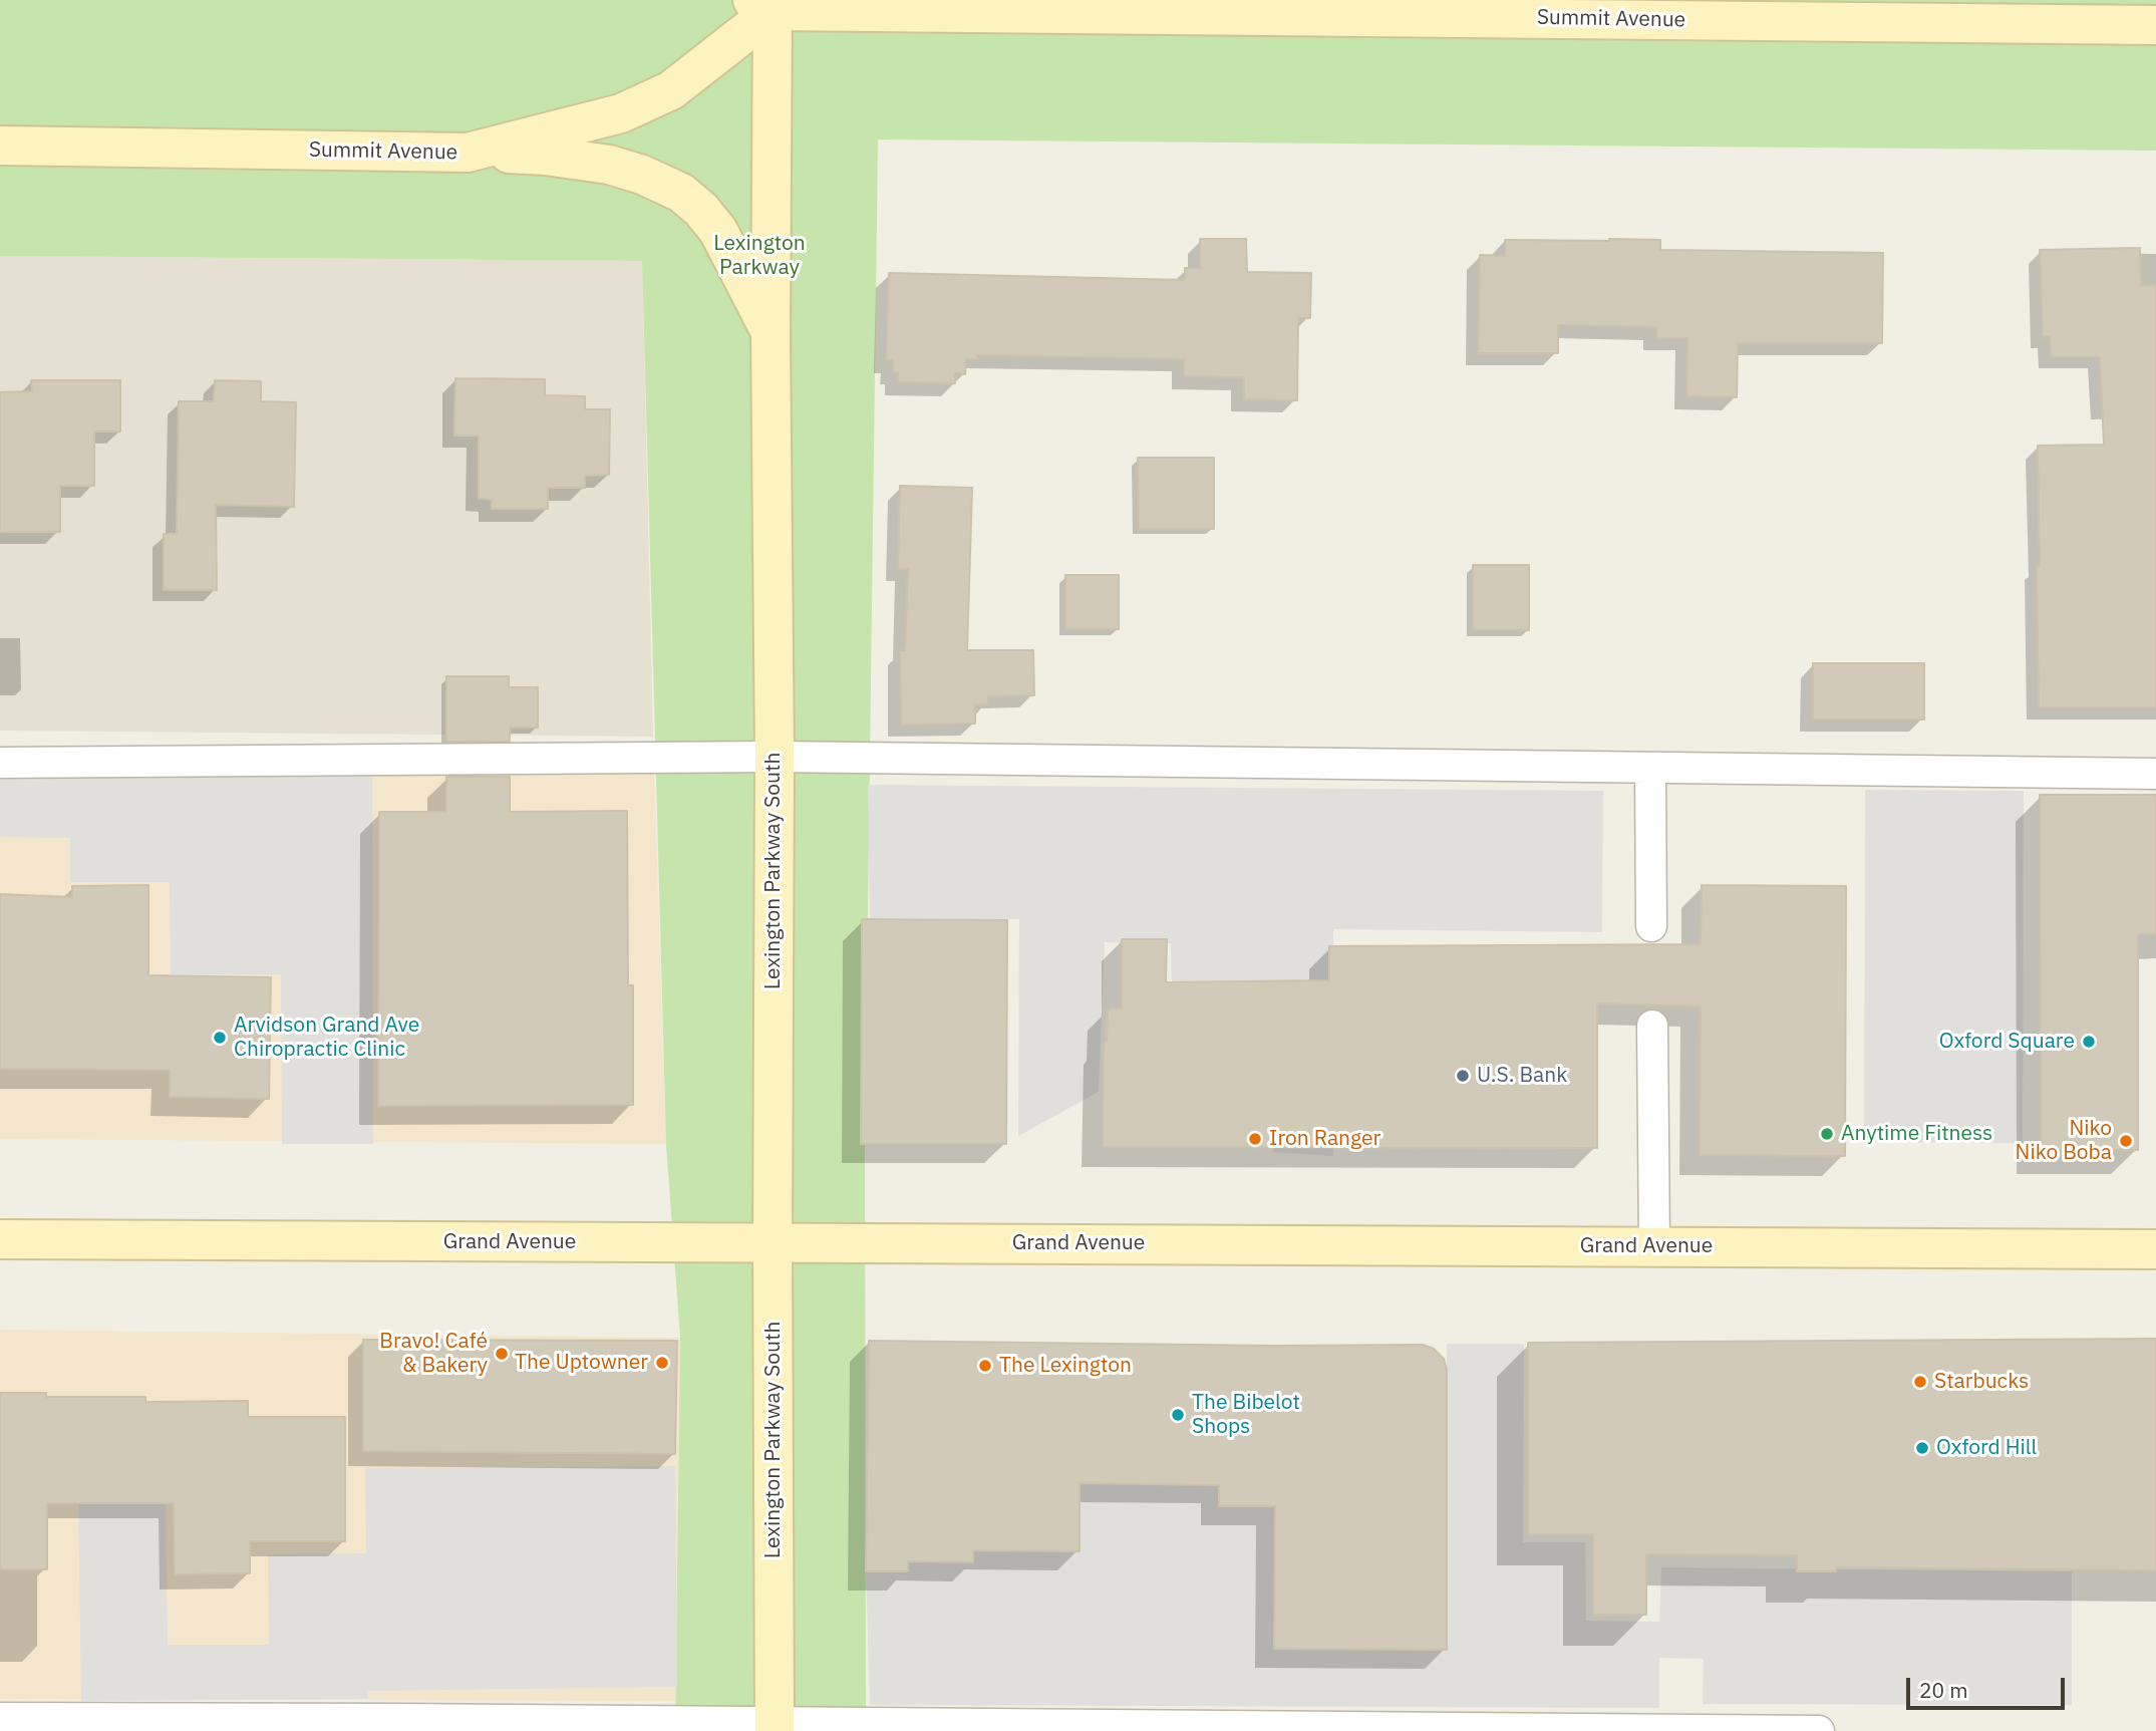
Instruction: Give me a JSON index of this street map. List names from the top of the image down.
{
  "streets": {
    "main road": ["Summit Avenue", "Lexington Parkway South", "Grand Avenue"]
  },
  "crossings": [
    ["Summit Avenue", "Lexington Parkway South"],
    ["Lexington Parkway South", "Grand Avenue"]
  ],
  "parks": ["Lexington Parkway"],
  "places": [
    "Arvidson Grand Ave Chiropractic Clinic",
    "Oxford Square",
    "U.S. Bank",
    "Anytime Fitness",
    "Iron Ranger",
    "Niko Niko Boba",
    "Bravo! Café & Bakery",
    "The Uptowner",
    "The Lexington",
    "Starbucks",
    "The Bibelot Shops",
    "Oxford Hill"
  ],
  "scale_bar": "20 m"
}
